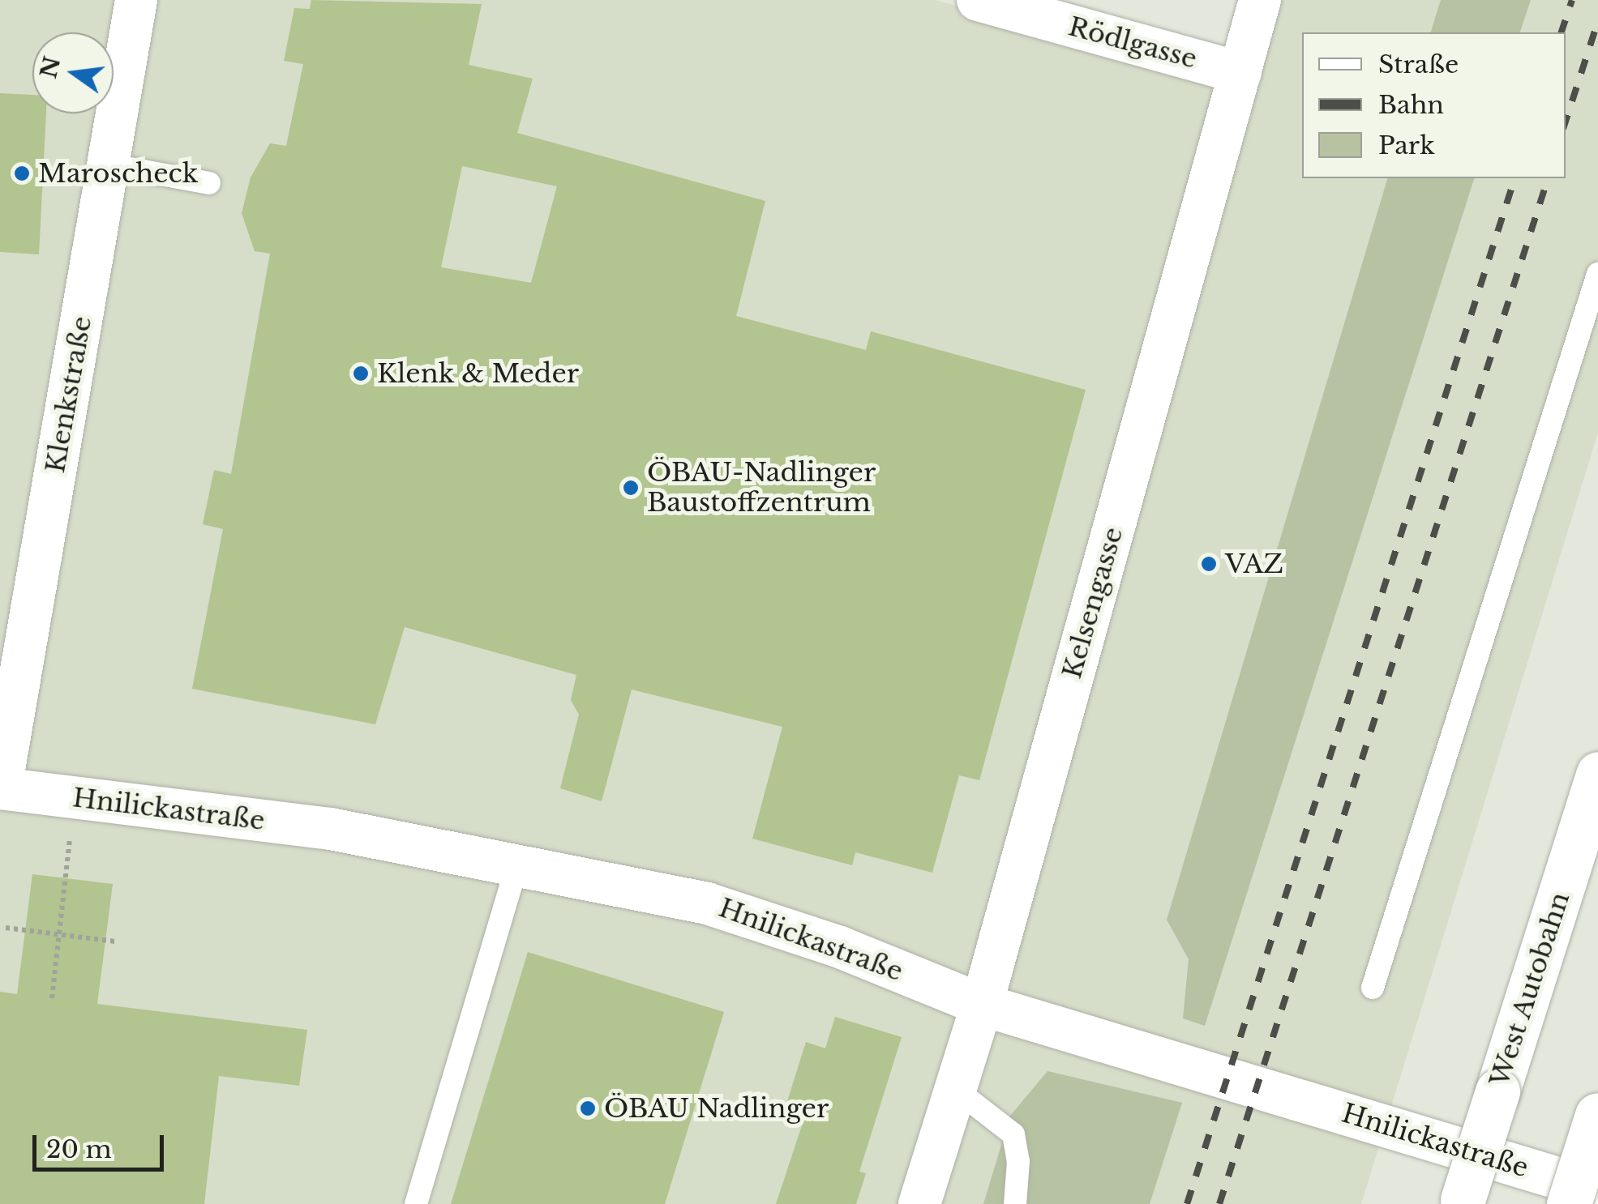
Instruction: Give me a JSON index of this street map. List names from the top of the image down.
{
  "streets": {
    "highway": ["West Autobahn"],
    "street": [
      "Rödlgasse",
      "Klenkstraße",
      "Kelsengasse",
      "Hnilickastraße"
    ]
  },
  "crossings": [
    ["Rödlgasse", "Kelsengasse"],
    ["Klenkstraße", "Hnilickastraße"],
    ["Kelsengasse", "Hnilickastraße"]
  ],
  "places": [
    "Maroscheck",
    "Klenk & Meder",
    "ÖBAU-Nadlinger Baustoffzentrum",
    "VAZ",
    "ÖBAU Nadlinger"
  ],
  "legend": ["Straße", "Bahn", "Park"],
  "scale_bar": "20 m",
  "north": "left"
}
